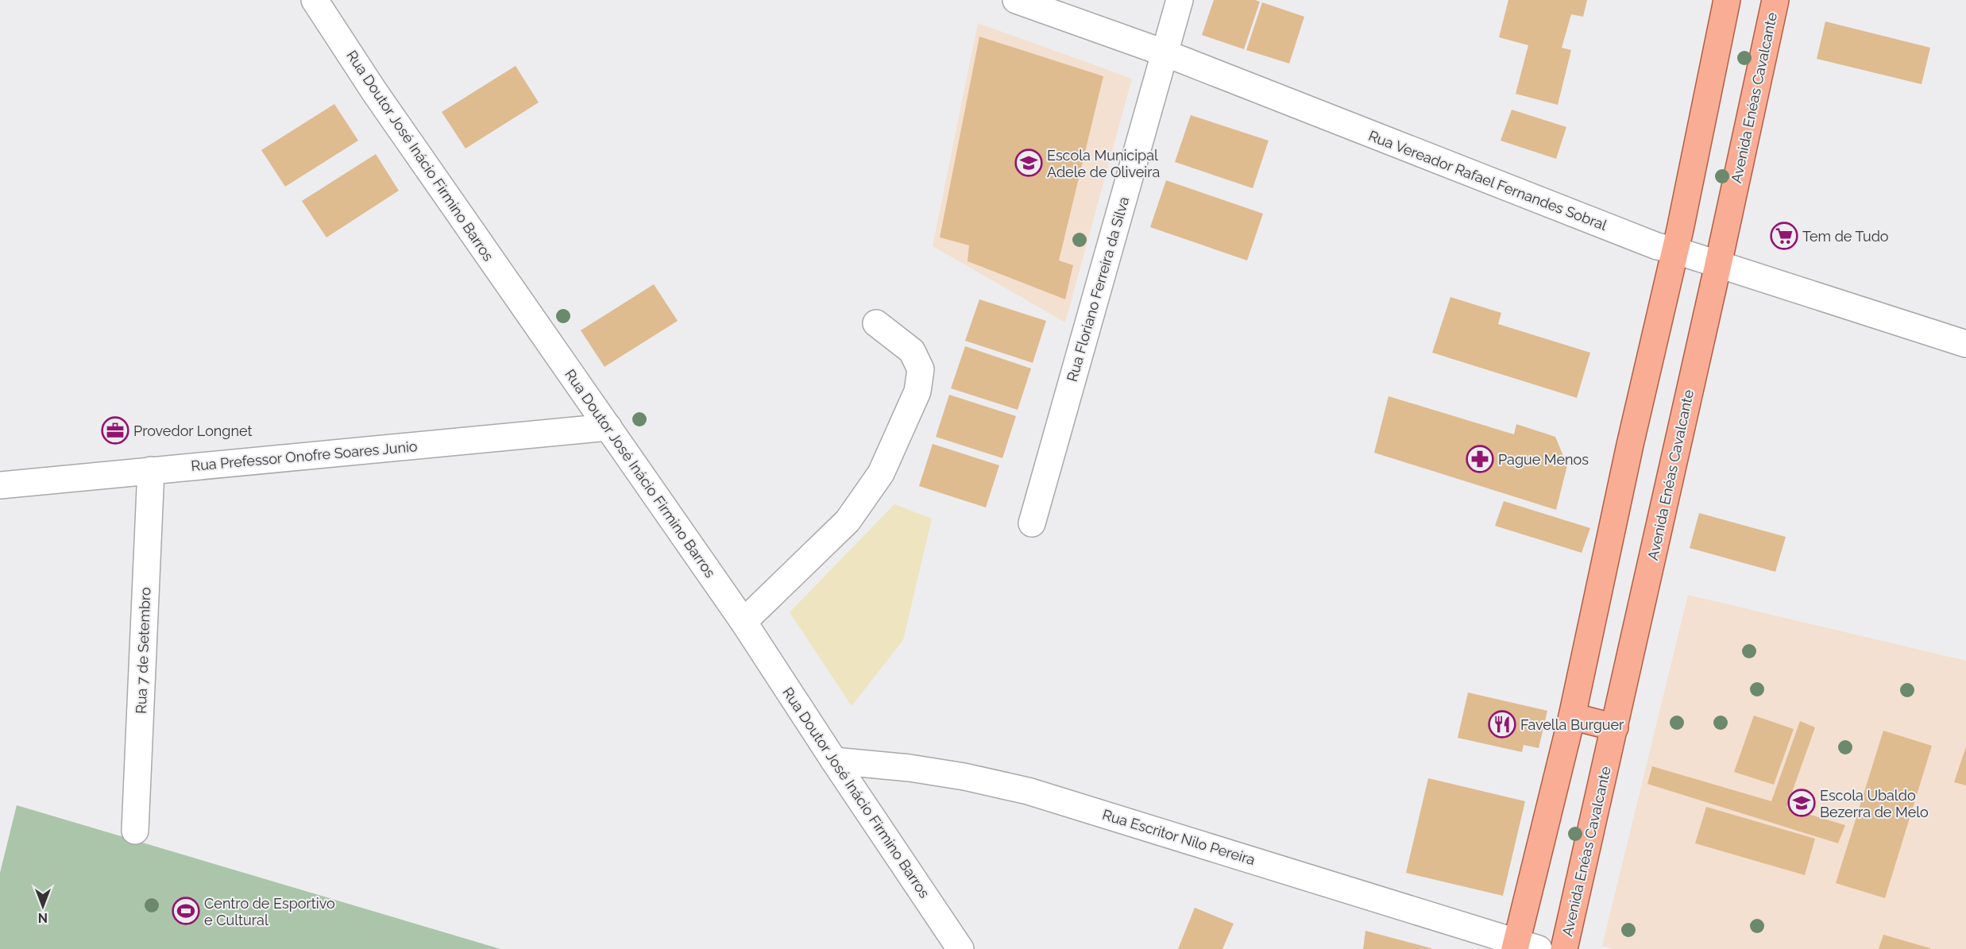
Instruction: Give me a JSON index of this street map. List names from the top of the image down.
{
  "streets": {
    "main road": ["Avenida Enéas Cavalcante"],
    "street": [
      "Rua Doutor José Inácio Firmino Barros",
      "Rua Vereador Rafael Fernandes Sobral",
      "Rua Floriano Ferreira da Silva",
      "Rua Prefessor Onofre Soares Junio",
      "Rua 7 de Setembro",
      "Rua Escritor Nilo Pereira"
    ]
  },
  "crossings": [
    ["Avenida Enéas Cavalcante", "Rua Vereador Rafael Fernandes Sobral"],
    ["Rua Doutor José Inácio Firmino Barros", "Rua Prefessor Onofre Soares Junio"],
    ["Rua Doutor José Inácio Firmino Barros", "Rua Escritor Nilo Pereira"],
    ["Rua Vereador Rafael Fernandes Sobral", "Rua Floriano Ferreira da Silva"],
    ["Rua Prefessor Onofre Soares Junio", "Rua 7 de Setembro"]
  ],
  "places": {
    "school or university": ["Escola Municipal Adele de Oliveira", "Escola Ubaldo Bezerra de Melo"],
    "supermarket": ["Tem de Tudo"],
    "office": ["Provedor Longnet"],
    "pharmacy": ["Pague Menos"],
    "restaurant": ["Favella Burguer"],
    "sports": ["Centro de Esportivo e Cultural"]
  },
  "north": "bottom"
}
